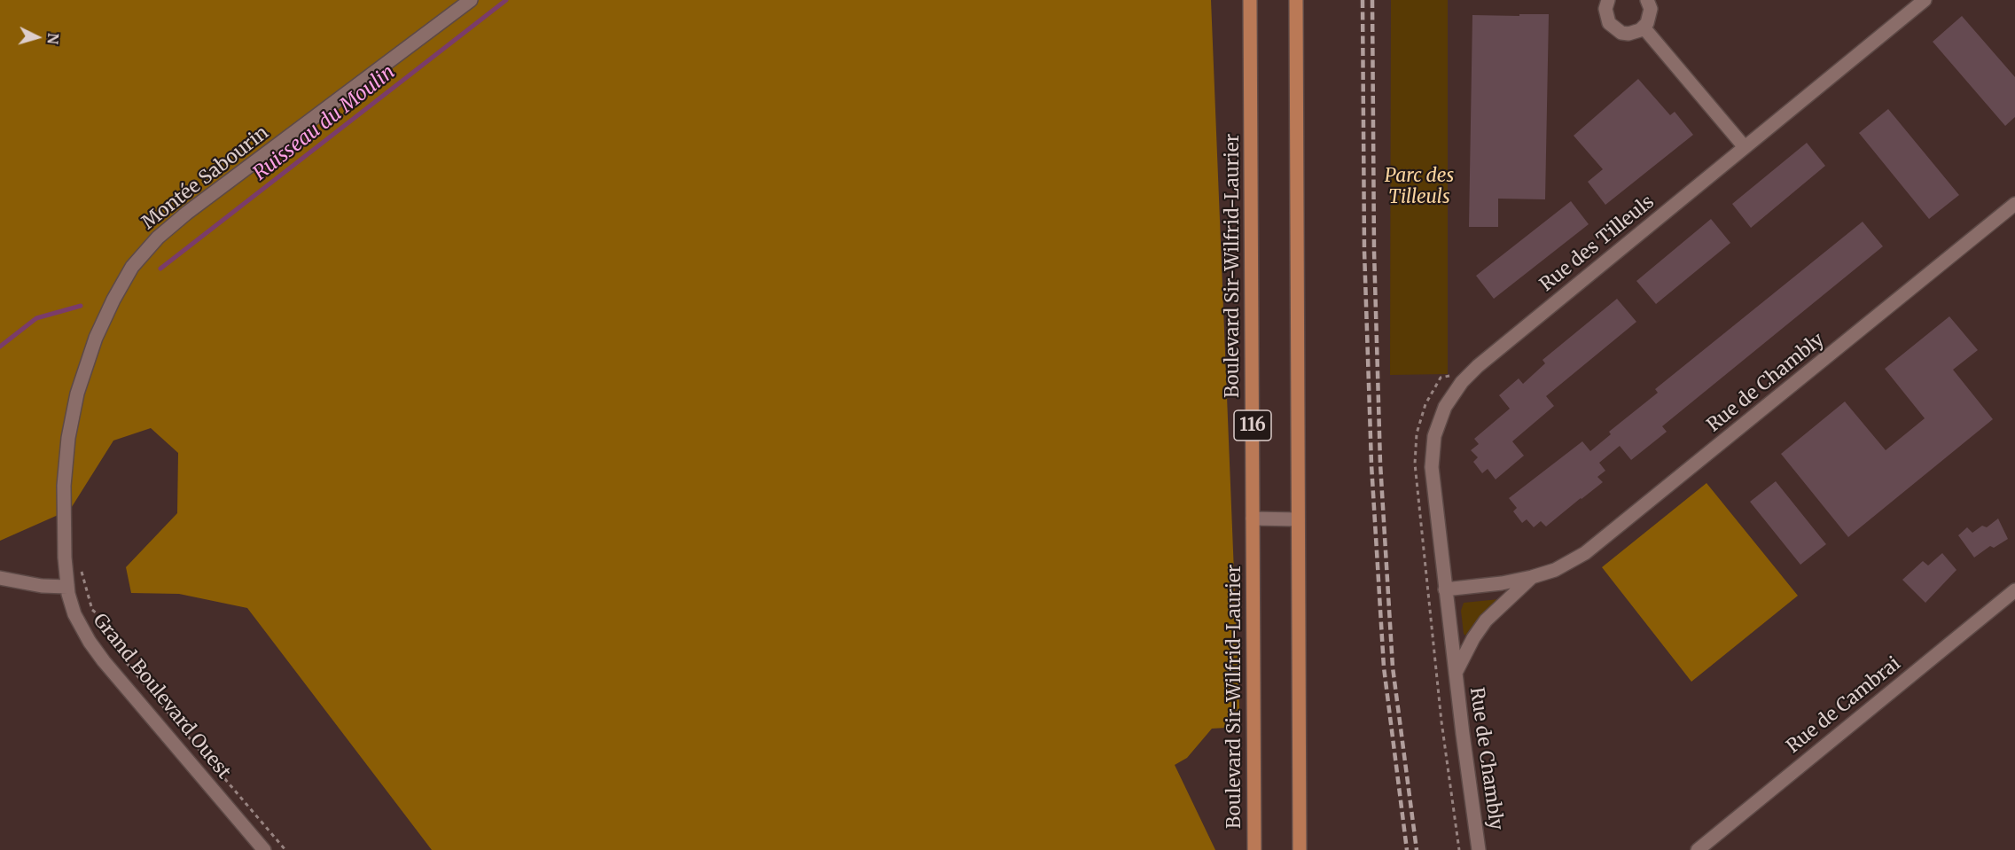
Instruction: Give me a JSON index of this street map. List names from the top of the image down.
{
  "streets": {
    "main road": ["Boulevard Sir-Wilfrid-Laurier", "116"],
    "street": [
      "Montée Sabourin",
      "Rue des Tilleuls",
      "Rue de Chambly",
      "Grand Boulevard Ouest",
      "Rue de Cambrai"
    ]
  },
  "crossings": [
    ["Montée Sabourin", "Grand Boulevard Ouest"],
    ["Rue des Tilleuls", "Rue de Chambly"]
  ],
  "water": ["Ruisseau du Moulin"],
  "parks": ["Parc des Tilleuls"],
  "north": "right"
}
